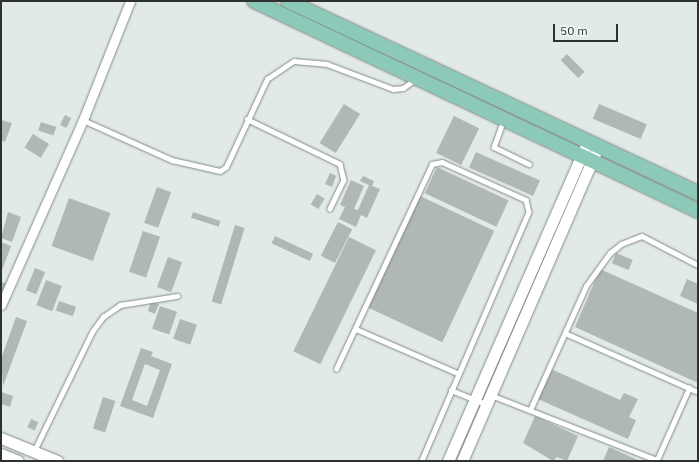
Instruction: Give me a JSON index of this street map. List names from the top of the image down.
{
  "scale_bar": "50 m"
}
